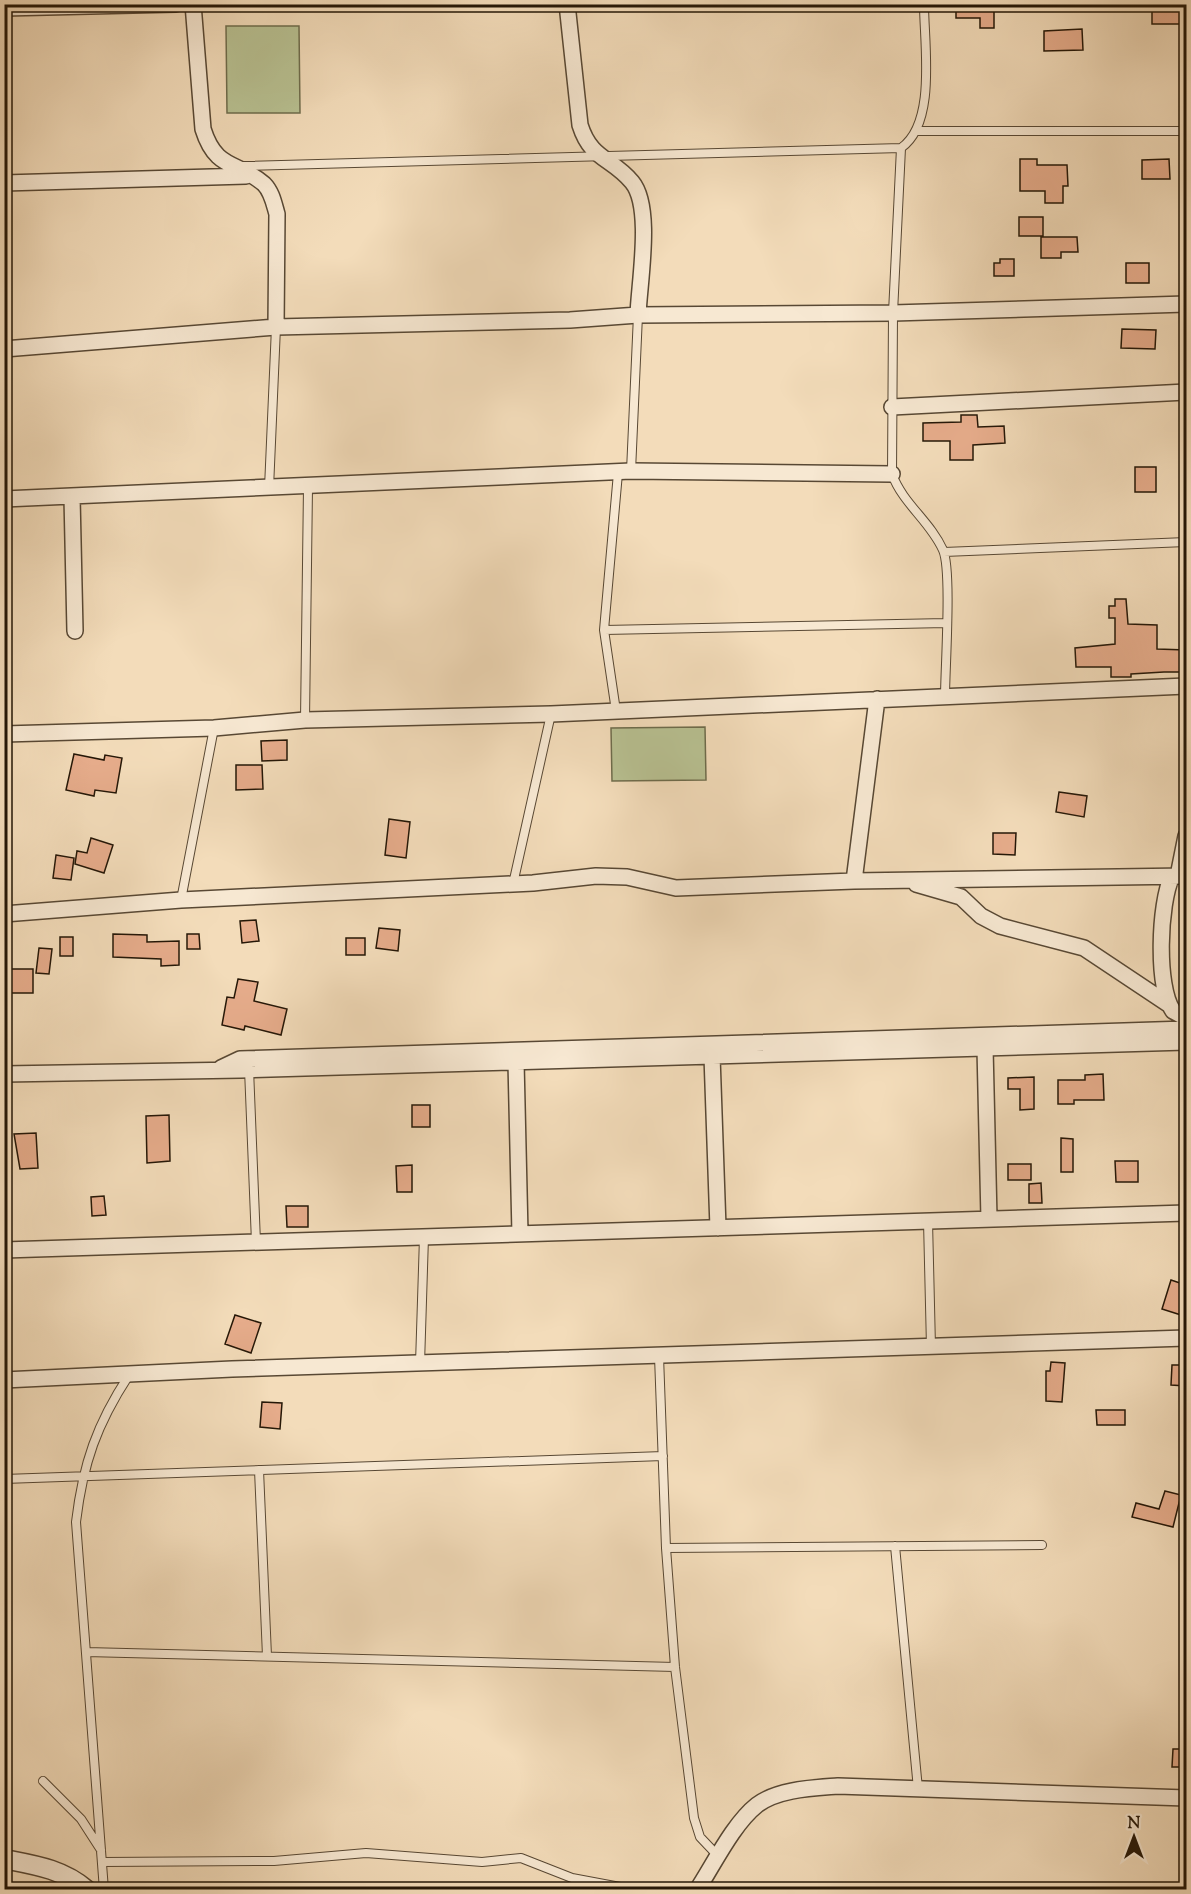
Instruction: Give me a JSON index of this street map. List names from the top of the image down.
{
  "north": "top"
}
